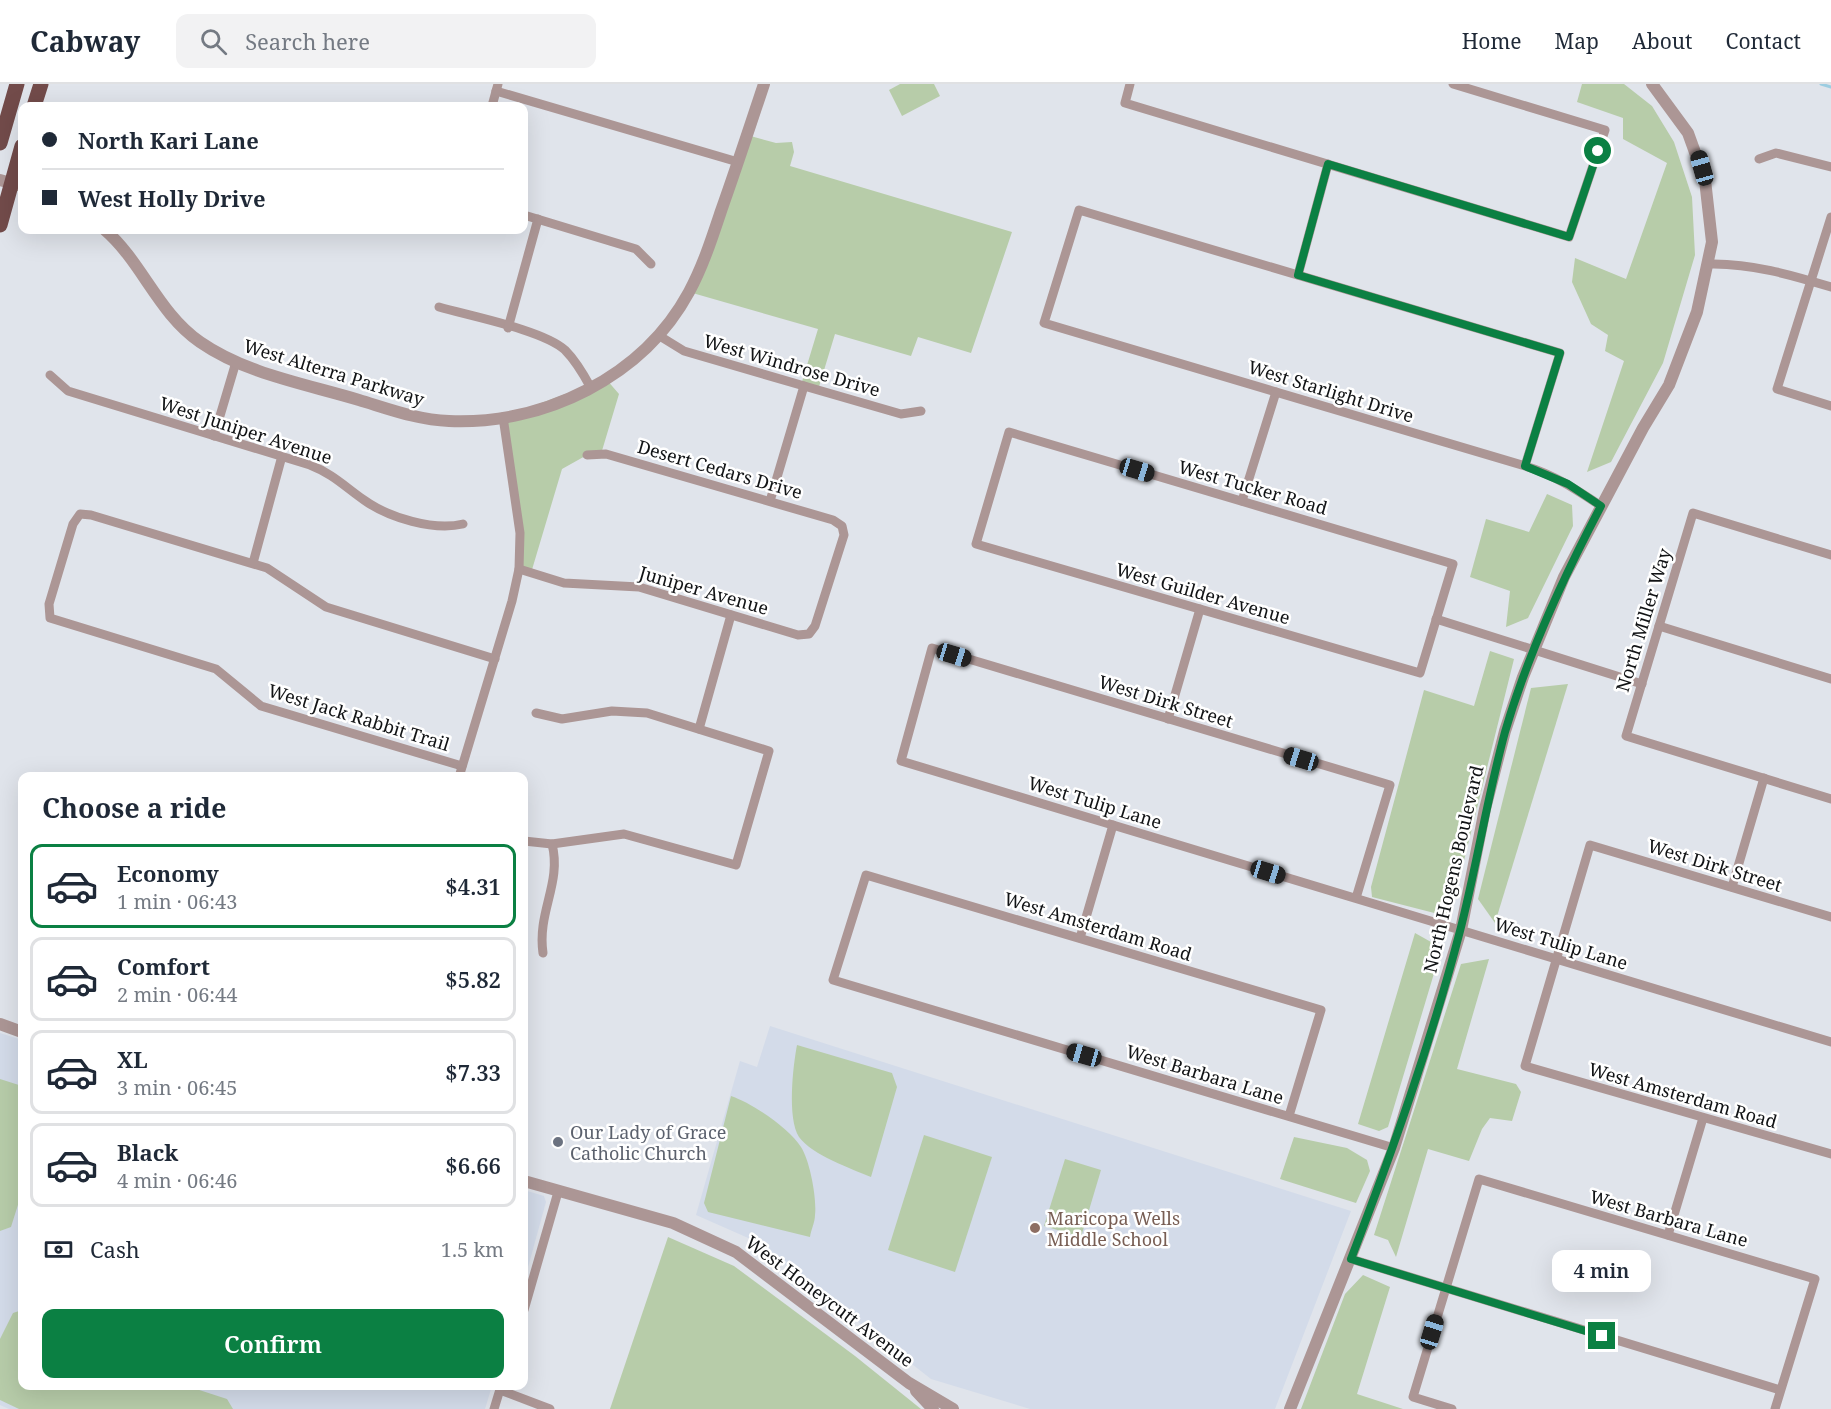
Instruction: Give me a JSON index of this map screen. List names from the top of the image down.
{
  "streets": {
    "street": [
      "West Windrose Drive",
      "West Alterra Parkway",
      "West Starlight Drive",
      "West Juniper Avenue",
      "Desert Cedars Drive",
      "West Tucker Road",
      "Juniper Avenue",
      "West Guilder Avenue",
      "North Miller Way",
      "West Dirk Street",
      "West Jack Rabbit Trail",
      "West Tulip Lane",
      "North Hogens Boulevard",
      "West Amsterdam Road",
      "West Barbara Lane",
      "West Honeycutt Avenue"
    ]
  },
  "crossings": [
    ["West Windrose Drive", "West Alterra Parkway"],
    ["West Starlight Drive", "North Hogens Boulevard"],
    ["Desert Cedars Drive", "Juniper Avenue"],
    ["West Tucker Road", "West Guilder Avenue"],
    ["West Dirk Street", "West Tulip Lane"],
    ["West Dirk Street", "West Amsterdam Road"],
    ["West Tulip Lane", "North Hogens Boulevard"],
    ["West Tulip Lane", "West Amsterdam Road"],
    ["North Hogens Boulevard", "West Barbara Lane"],
    ["West Amsterdam Road", "West Barbara Lane"]
  ],
  "places": ["Our Lady of Grace Catholic Church", "Maricopa Wells Middle School"],
  "page": {
    "header": "Cabway",
    "search": "Search here",
    "nav": [
      "Home",
      "Map",
      "About",
      "Contact"
    ],
    "banner": ["North Kari Lane", "West Holly Drive"],
    "heading": "Choose a ride",
    "list": [
      {
        "name": "Economy",
        "note": "1 min · 06:43",
        "value": "$4.31"
      },
      {
        "name": "Comfort",
        "note": "2 min · 06:44",
        "value": "$5.82"
      },
      {
        "name": "XL",
        "note": "3 min · 06:45",
        "value": "$7.33"
      },
      {
        "name": "Black",
        "note": "4 min · 06:46",
        "value": "$6.66"
      }
    ],
    "pay": ["Cash", "1.5 km"],
    "bubble": "4 min",
    "buttons": "Confirm"
  }
}
